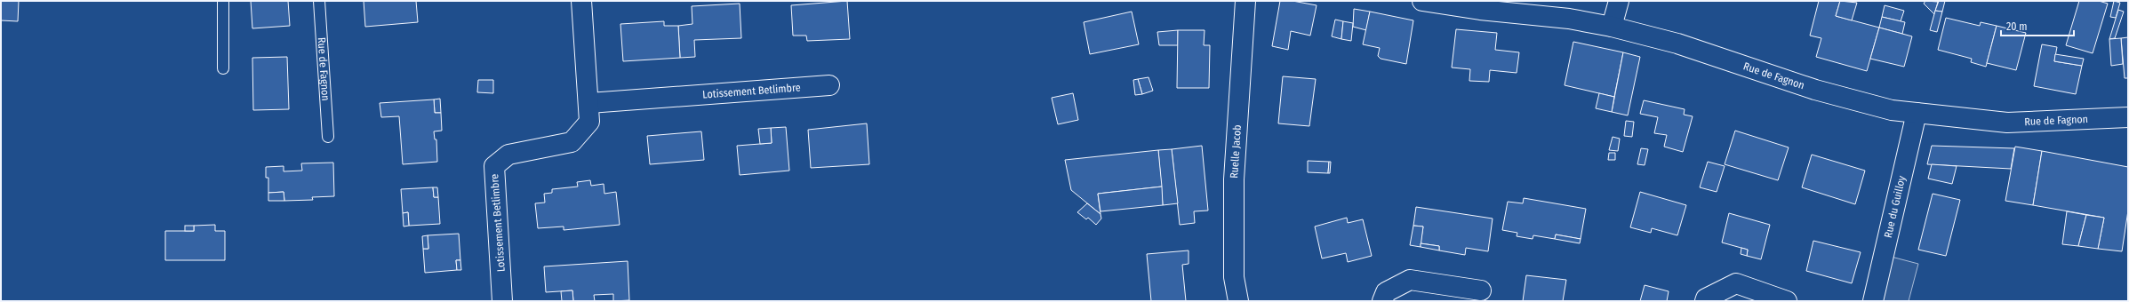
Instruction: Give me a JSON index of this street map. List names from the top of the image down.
{
  "streets": {
    "street": [
      "Rue de Fagnon",
      "Lotissement Betlimbre",
      "Ruelle Jacob",
      "Rue du Guilloy"
    ]
  },
  "crossings": [
    ["Rue de Fagnon", "Rue du Guilloy"]
  ],
  "scale_bar": "20 m"
}
